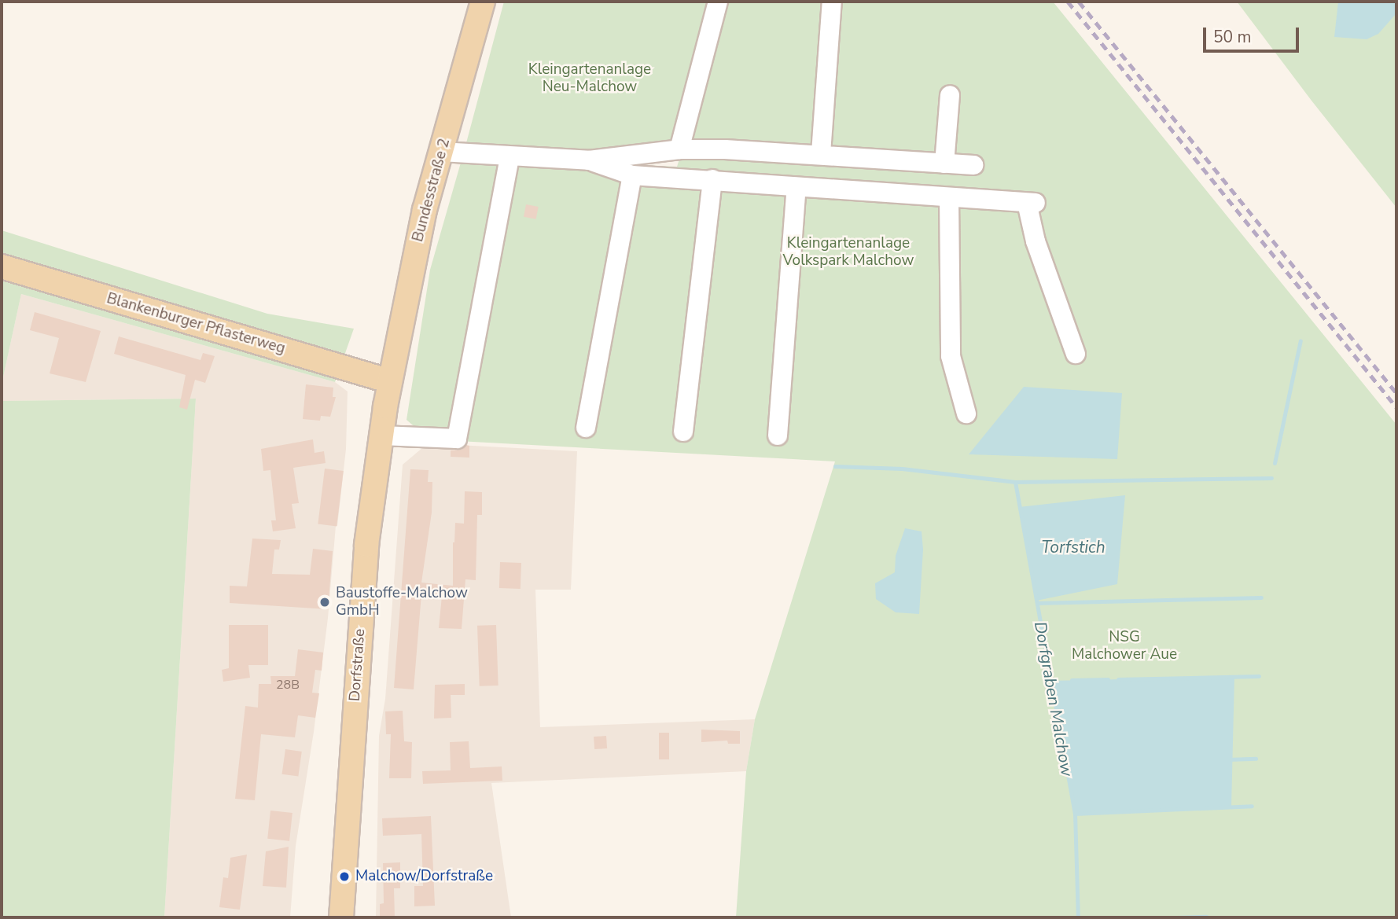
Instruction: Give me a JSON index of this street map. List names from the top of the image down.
{
  "streets": {
    "main road": ["Bundesstraße 2", "Blankenburger Pflasterweg", "Dorfstraße"]
  },
  "crossings": [
    ["Bundesstraße 2", "Blankenburger Pflasterweg"],
    ["Bundesstraße 2", "Dorfstraße"],
    ["Blankenburger Pflasterweg", "Dorfstraße"]
  ],
  "water": ["Torfstich", "Dorfgraben Malchow"],
  "parks": ["Kleingartenanlage Neu-Malchow", "Kleingartenanlage Volkspark Malchow", "NSG Malchower Aue"],
  "places": ["Baustoffe-Malchow GmbH", "Malchow/Dorfstraße"],
  "house_numbers": ["28B"],
  "scale_bar": "50 m"
}
